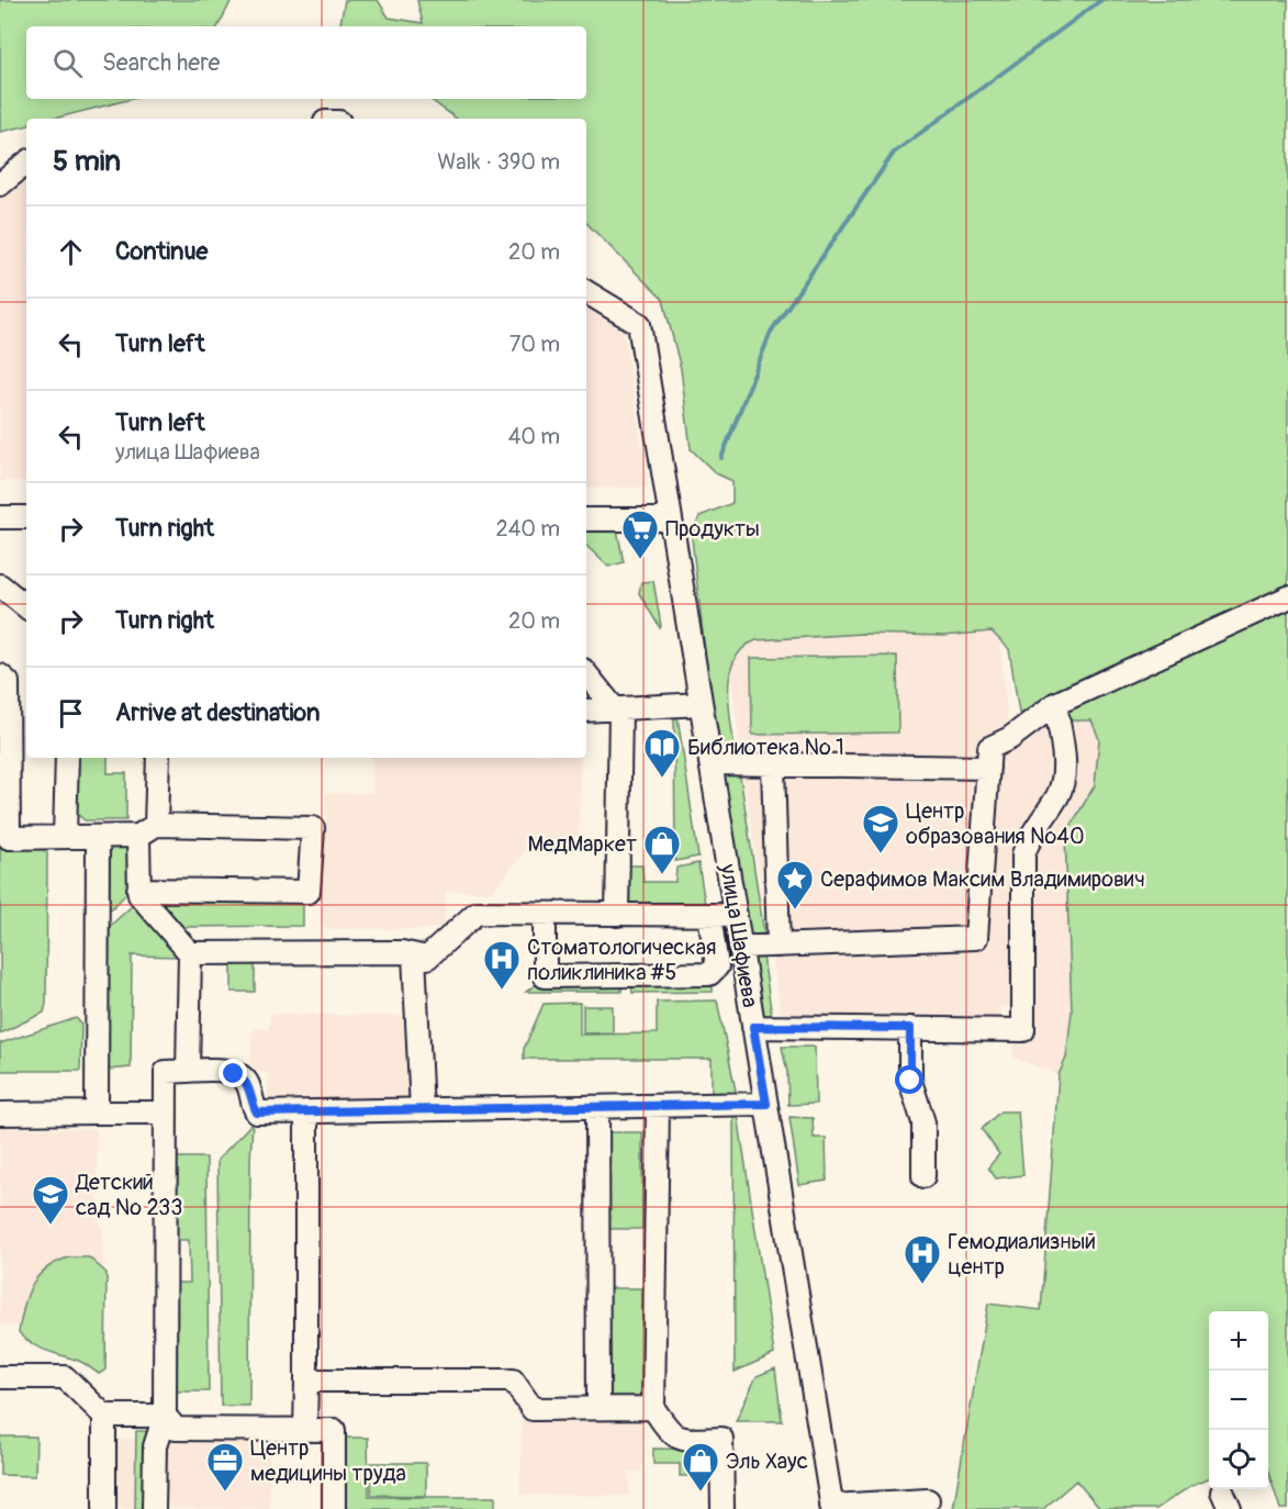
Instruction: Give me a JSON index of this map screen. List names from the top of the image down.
{
  "streets": {
    "street": ["улица Шафиева"]
  },
  "places": {
    "supermarket": ["Продукты"],
    "library": ["Библиотека № 1"],
    "school or university": ["Центр образования №40", "Детский сад № 233"],
    "shop": ["МедМаркет", "Эль Хаус"],
    "place": ["Серафимов Максим Владимирович"],
    "hospital": ["Стоматологическая поликлиника #5", "Гемодиализный центр"],
    "office": ["Центр медицины труда"]
  },
  "page": {
    "search": "Search here",
    "heading": ["5 min", "Walk · 390 m"],
    "list": [
      ["Continue", "20 m"],
      ["Turn left", "70 m"],
      ["Turn left", "улица Шафиева", "40 m"],
      ["Turn right", "240 m"],
      ["Turn right", "20 m"],
      "Arrive at destination"
    ],
    "map_buttons": ["+", "−"]
  }
}
